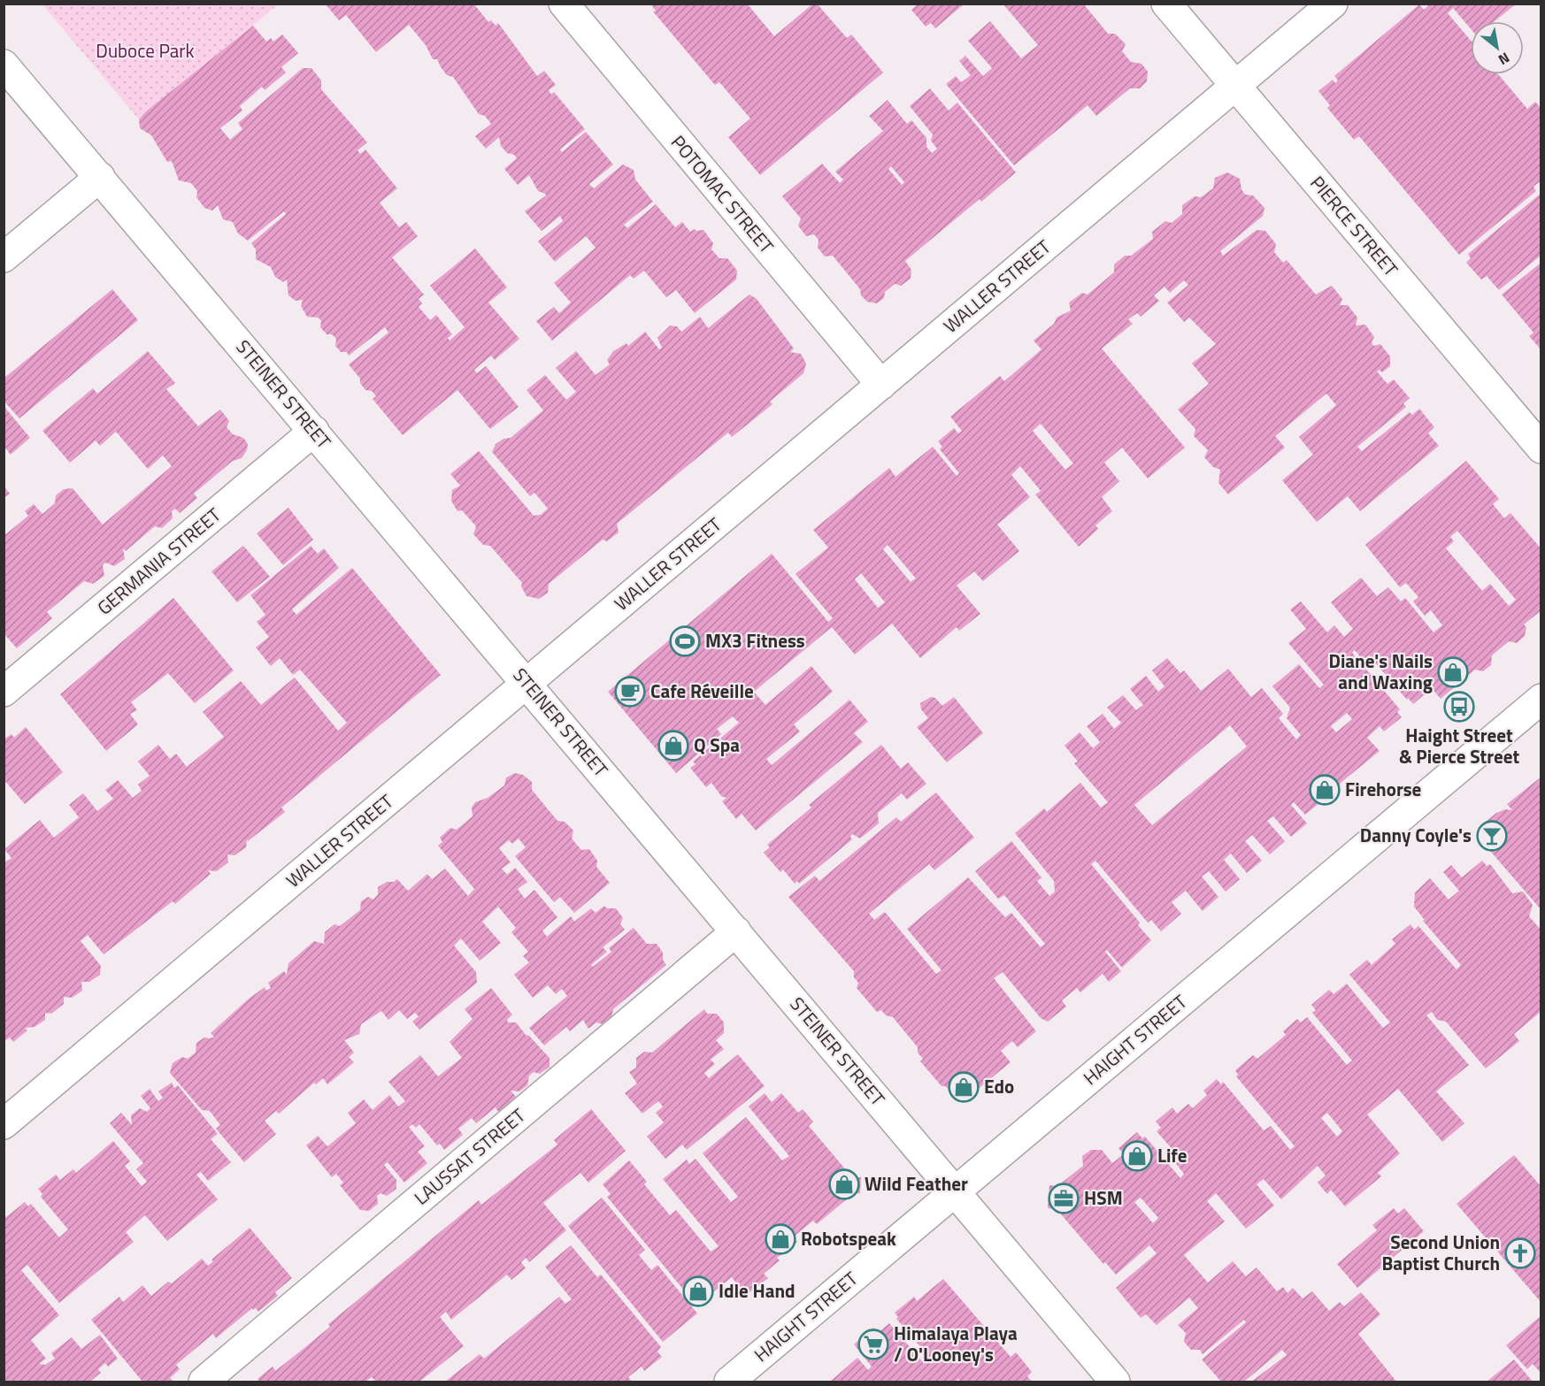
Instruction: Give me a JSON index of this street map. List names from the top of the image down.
{
  "streets": {
    "street": [
      "POTOMAC STREET",
      "PIERCE STREET",
      "WALLER STREET",
      "STEINER STREET",
      "GERMANIA STREET",
      "HAIGHT STREET",
      "LAUSSAT STREET"
    ]
  },
  "crossings": [
    ["POTOMAC STREET", "WALLER STREET"],
    ["PIERCE STREET", "WALLER STREET"],
    ["WALLER STREET", "STEINER STREET"],
    ["STEINER STREET", "GERMANIA STREET"],
    ["STEINER STREET", "HAIGHT STREET"],
    ["STEINER STREET", "LAUSSAT STREET"]
  ],
  "parks": ["Duboce Park"],
  "places": {
    "sports": ["MX3 Fitness"],
    "shop": [
      "Diane's Nails and Waxing",
      "Q Spa",
      "Firehorse",
      "Edo",
      "Life",
      "Wild Feather",
      "Robotspeak",
      "Idle Hand"
    ],
    "cafe": ["Cafe Réveille"],
    "bus stop": ["Haight Street & Pierce Street"],
    "bar": ["Danny Coyle's"],
    "office": ["HSM"],
    "church": ["Second Union Baptist Church"],
    "supermarket": ["Himalaya Playa / O'Looney's"]
  },
  "north": "bottom right"
}
